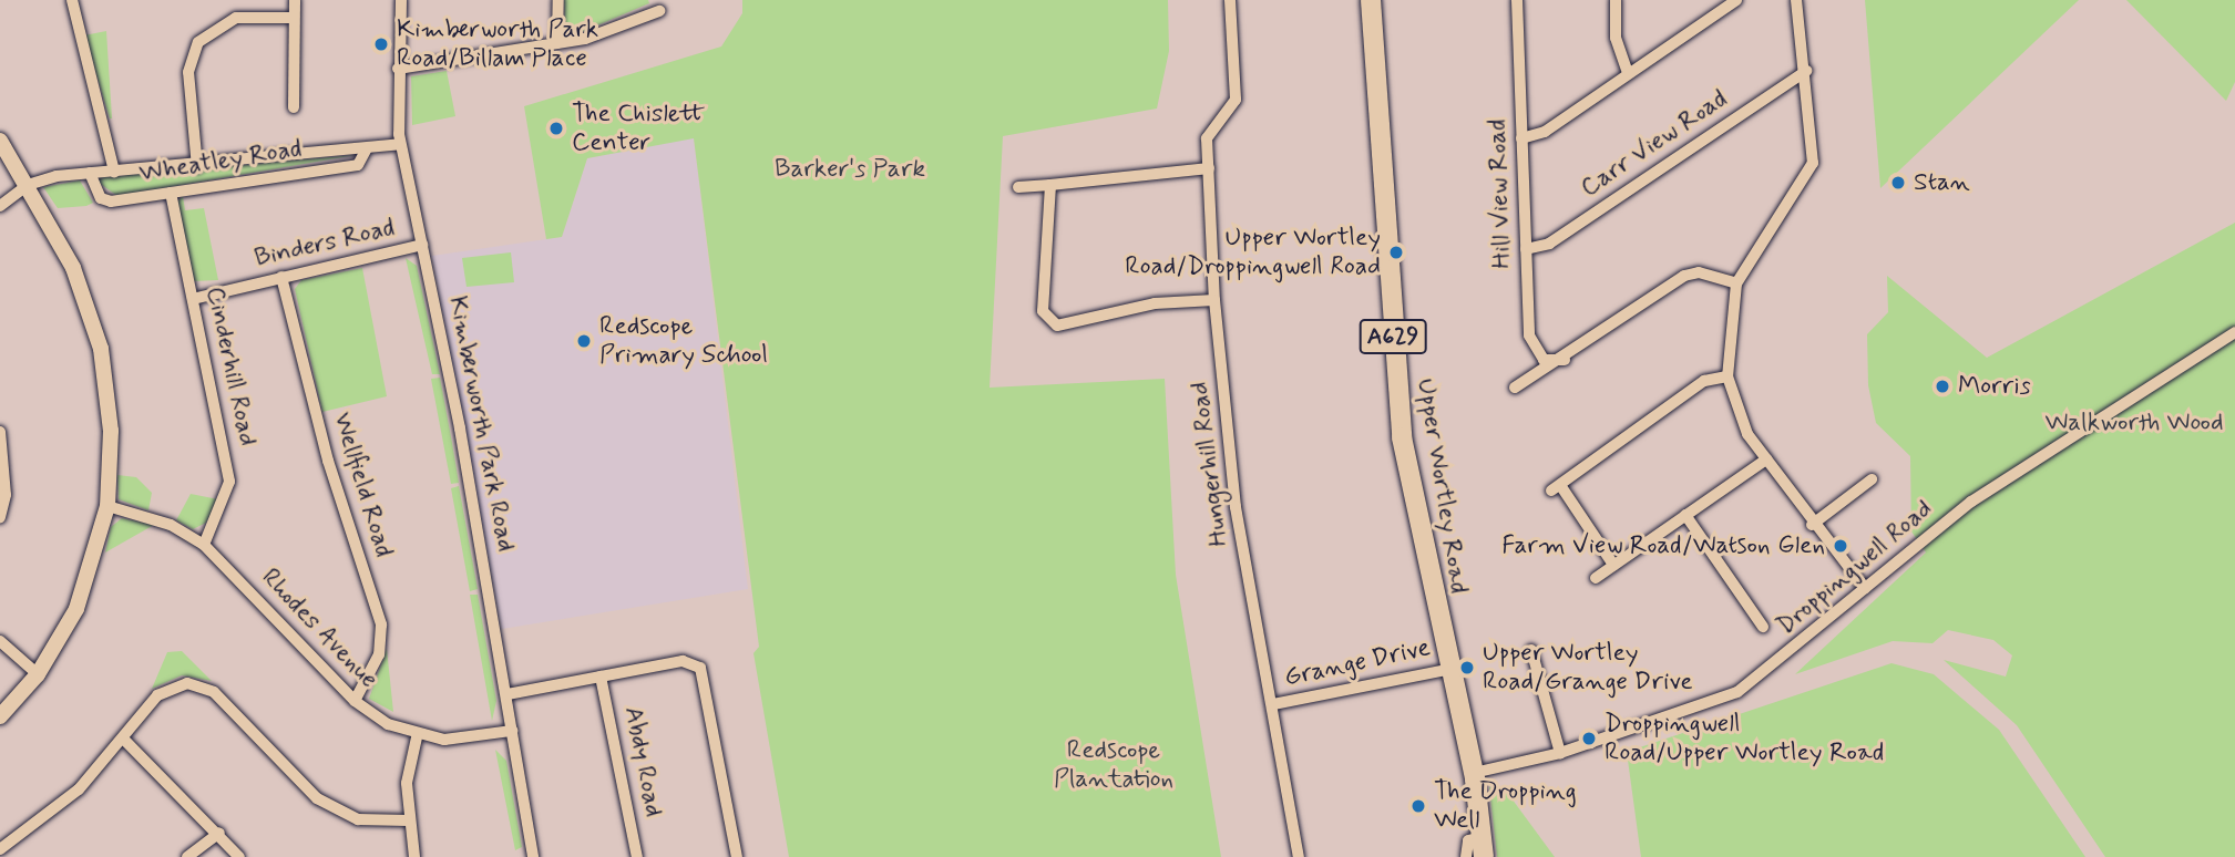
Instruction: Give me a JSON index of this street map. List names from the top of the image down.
{
  "streets": {
    "main road": ["A629", "Upper Wortley Road"],
    "street": [
      "Carr View Road",
      "Wheatley Road",
      "Hill View Road",
      "Binders Road",
      "Cinderhill Road",
      "Kimberworth Park Road",
      "Hungerhill Road",
      "Wellfield Road",
      "Droppingwell Road",
      "Rhodes Avenue",
      "Grange Drive",
      "Abdy Road"
    ]
  },
  "crossings": [
    ["Carr View Road", "Hill View Road"],
    ["Wheatley Road", "Cinderhill Road"],
    ["Wheatley Road", "Kimberworth Park Road"],
    ["Binders Road", "Cinderhill Road"],
    ["Binders Road", "Kimberworth Park Road"],
    ["Binders Road", "Wellfield Road"],
    ["Cinderhill Road", "Rhodes Avenue"],
    ["Hungerhill Road", "Grange Drive"],
    ["Wellfield Road", "Rhodes Avenue"],
    ["Upper Wortley Road", "Droppingwell Road"],
    ["Upper Wortley Road", "Grange Drive"]
  ],
  "parks": ["Barker's Park", "Walkworth Wood", "Redscope Plantation"],
  "places": [
    "Kimberworth Park Road/Billam Place",
    "The Chislett Center",
    "Stan",
    "Upper Wortley Road/Droppingwell Road",
    "Redscope Primary School",
    "Morris",
    "Farm View Road/Watson Glen",
    "Upper Wortley Road/Grange Drive",
    "Droppingwell Road/Upper Wortley Road",
    "The Dropping Well"
  ]
}
